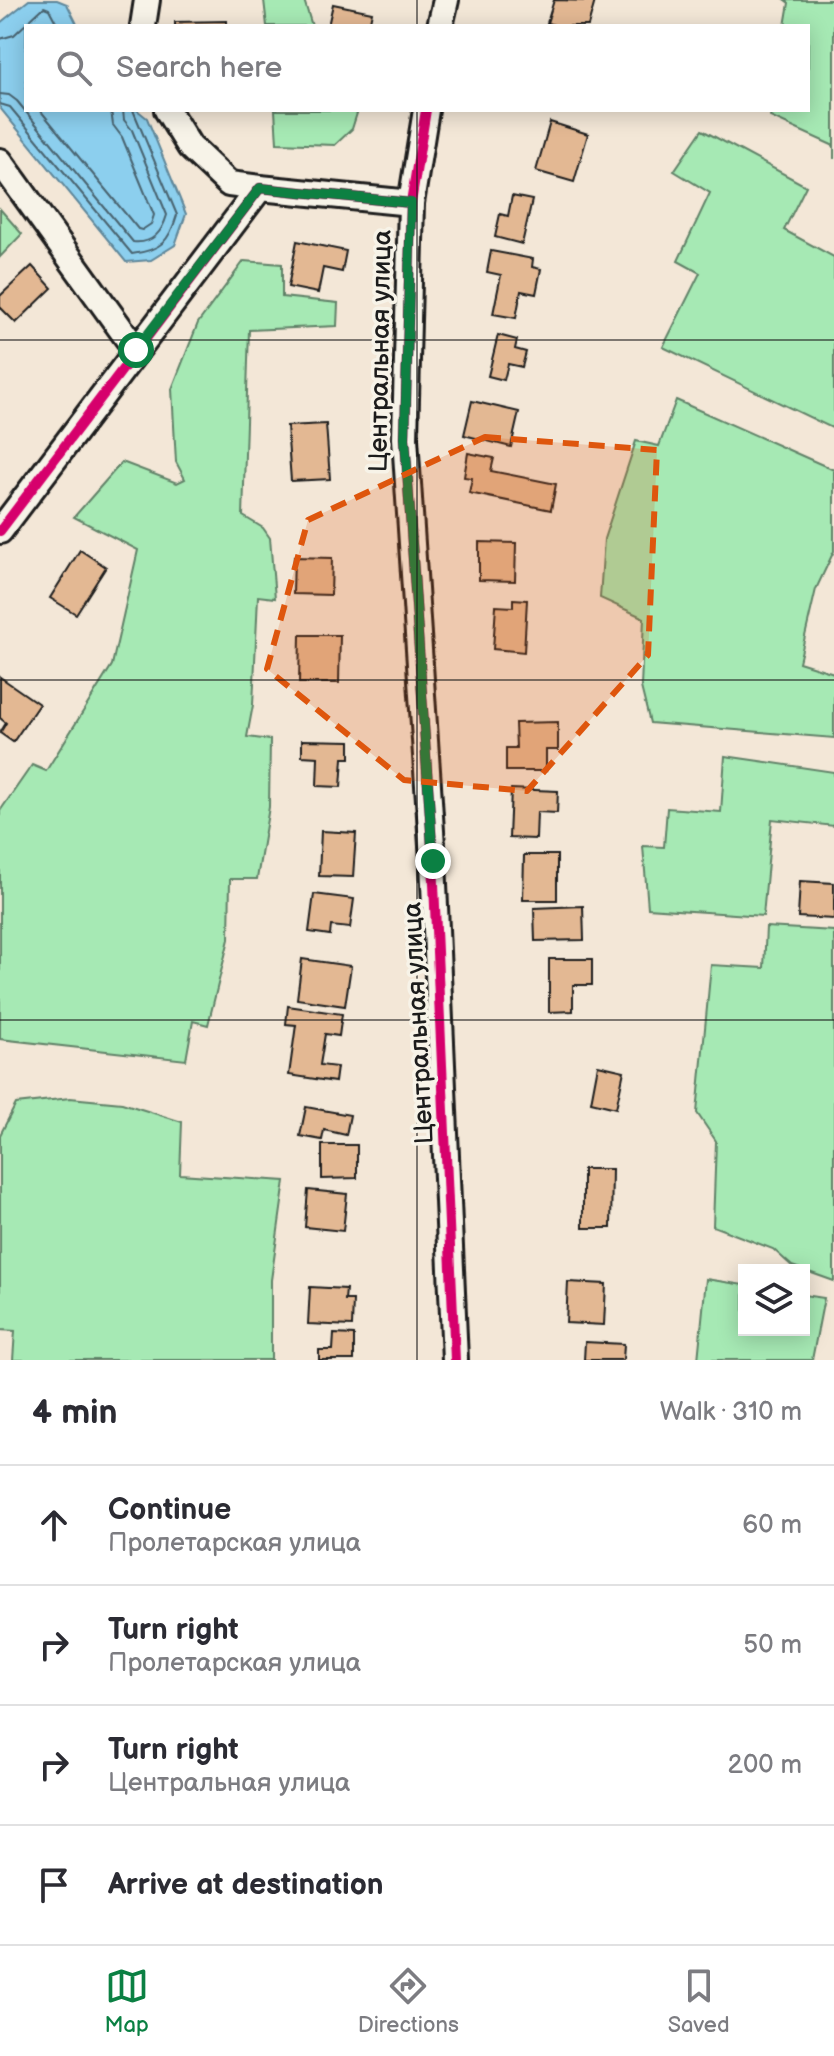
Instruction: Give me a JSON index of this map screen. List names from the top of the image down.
{
  "streets": {
    "street": ["Центральная улица"]
  },
  "page": {
    "search": "Search here",
    "heading": ["4 min", "Walk · 310 m"],
    "list": [
      ["Continue", "Пролетарская улица", "60 m"],
      ["Turn right", "Пролетарская улица", "50 m"],
      ["Turn right", "Центральная улица", "200 m"],
      "Arrive at destination"
    ],
    "nav": ["Map", "Directions", "Saved"]
  }
}
